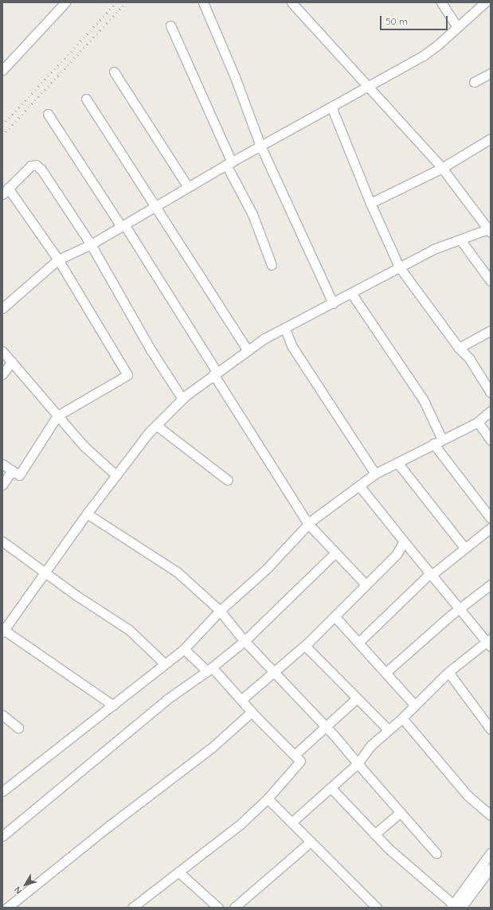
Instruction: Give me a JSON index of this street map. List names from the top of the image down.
{
  "scale_bar": "50 m",
  "north": "bottom left"
}
